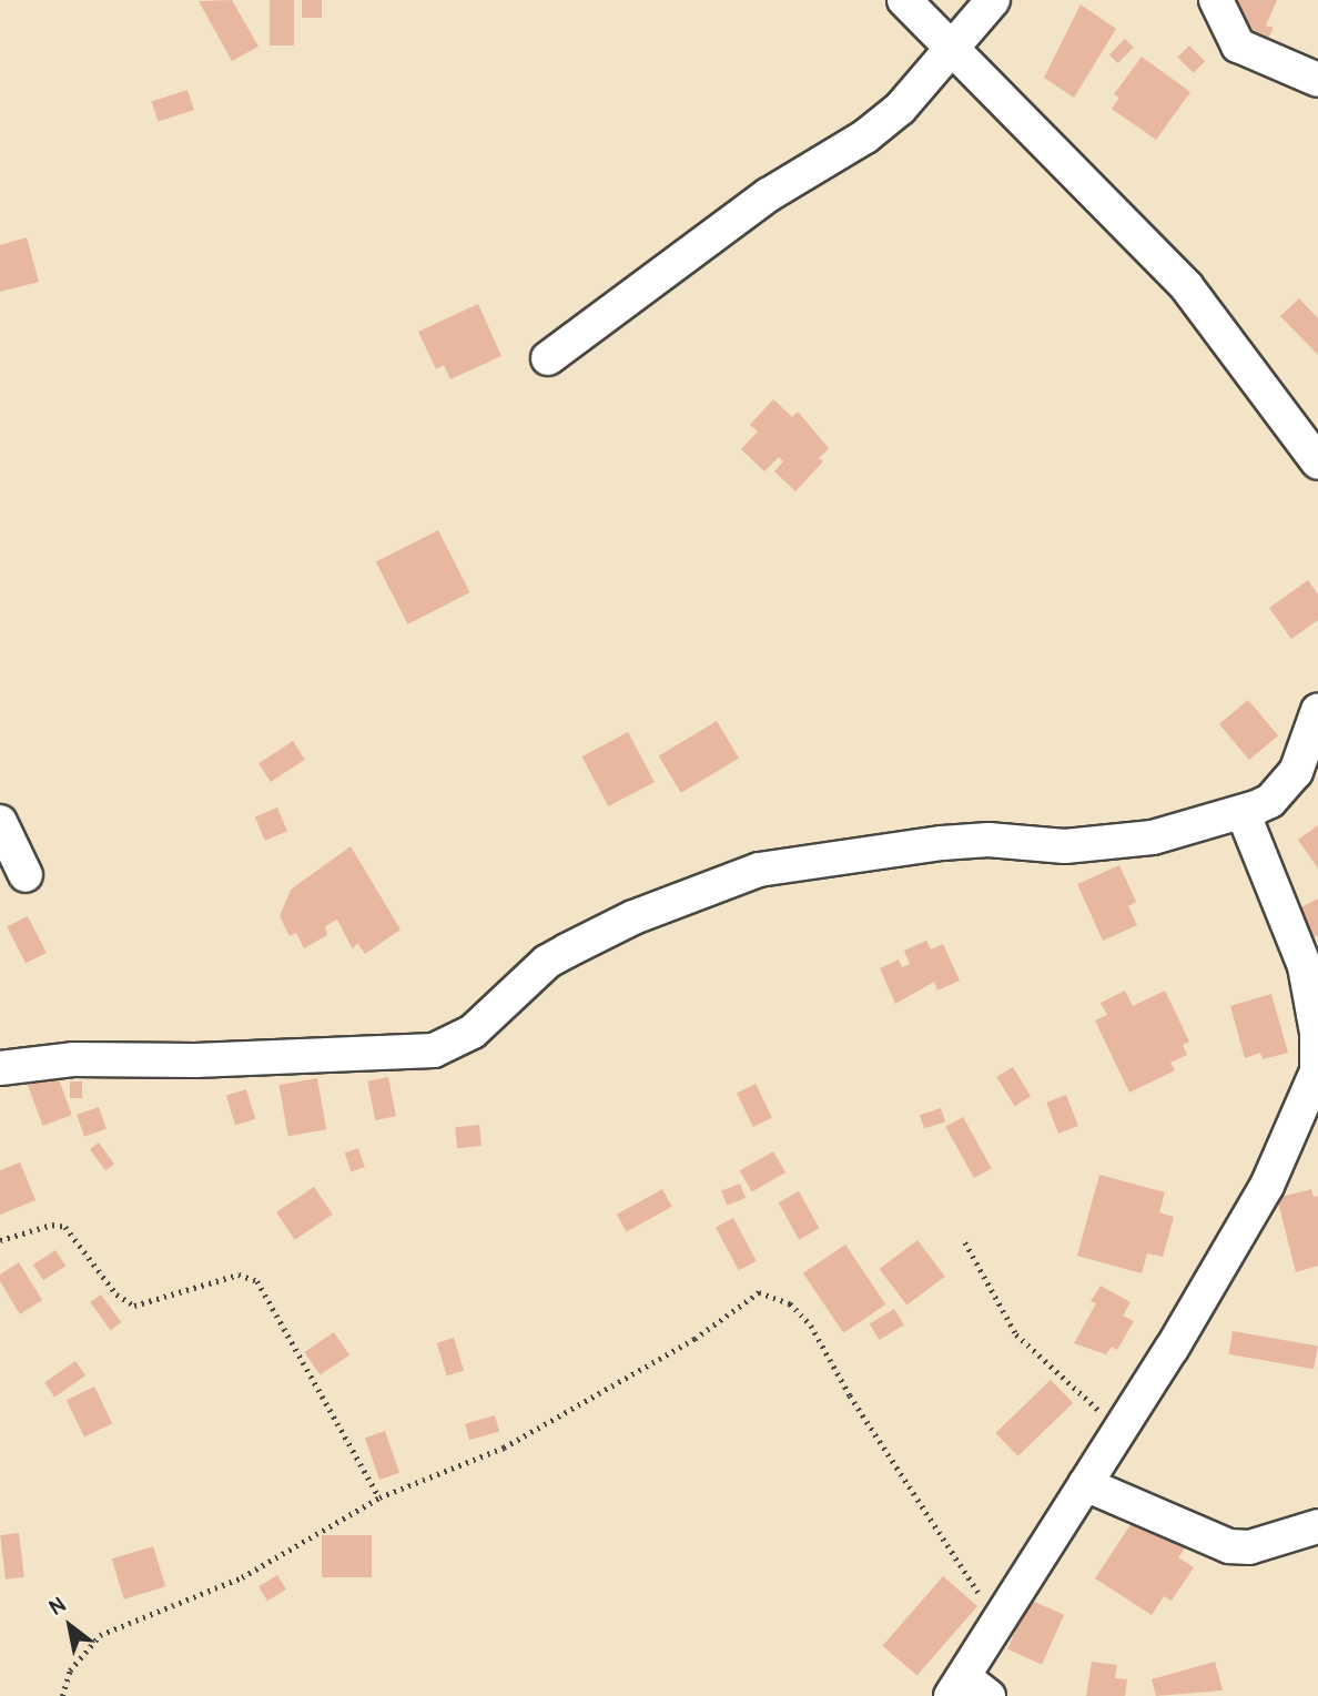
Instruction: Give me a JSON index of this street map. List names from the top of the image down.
{
  "north": "top left"
}
